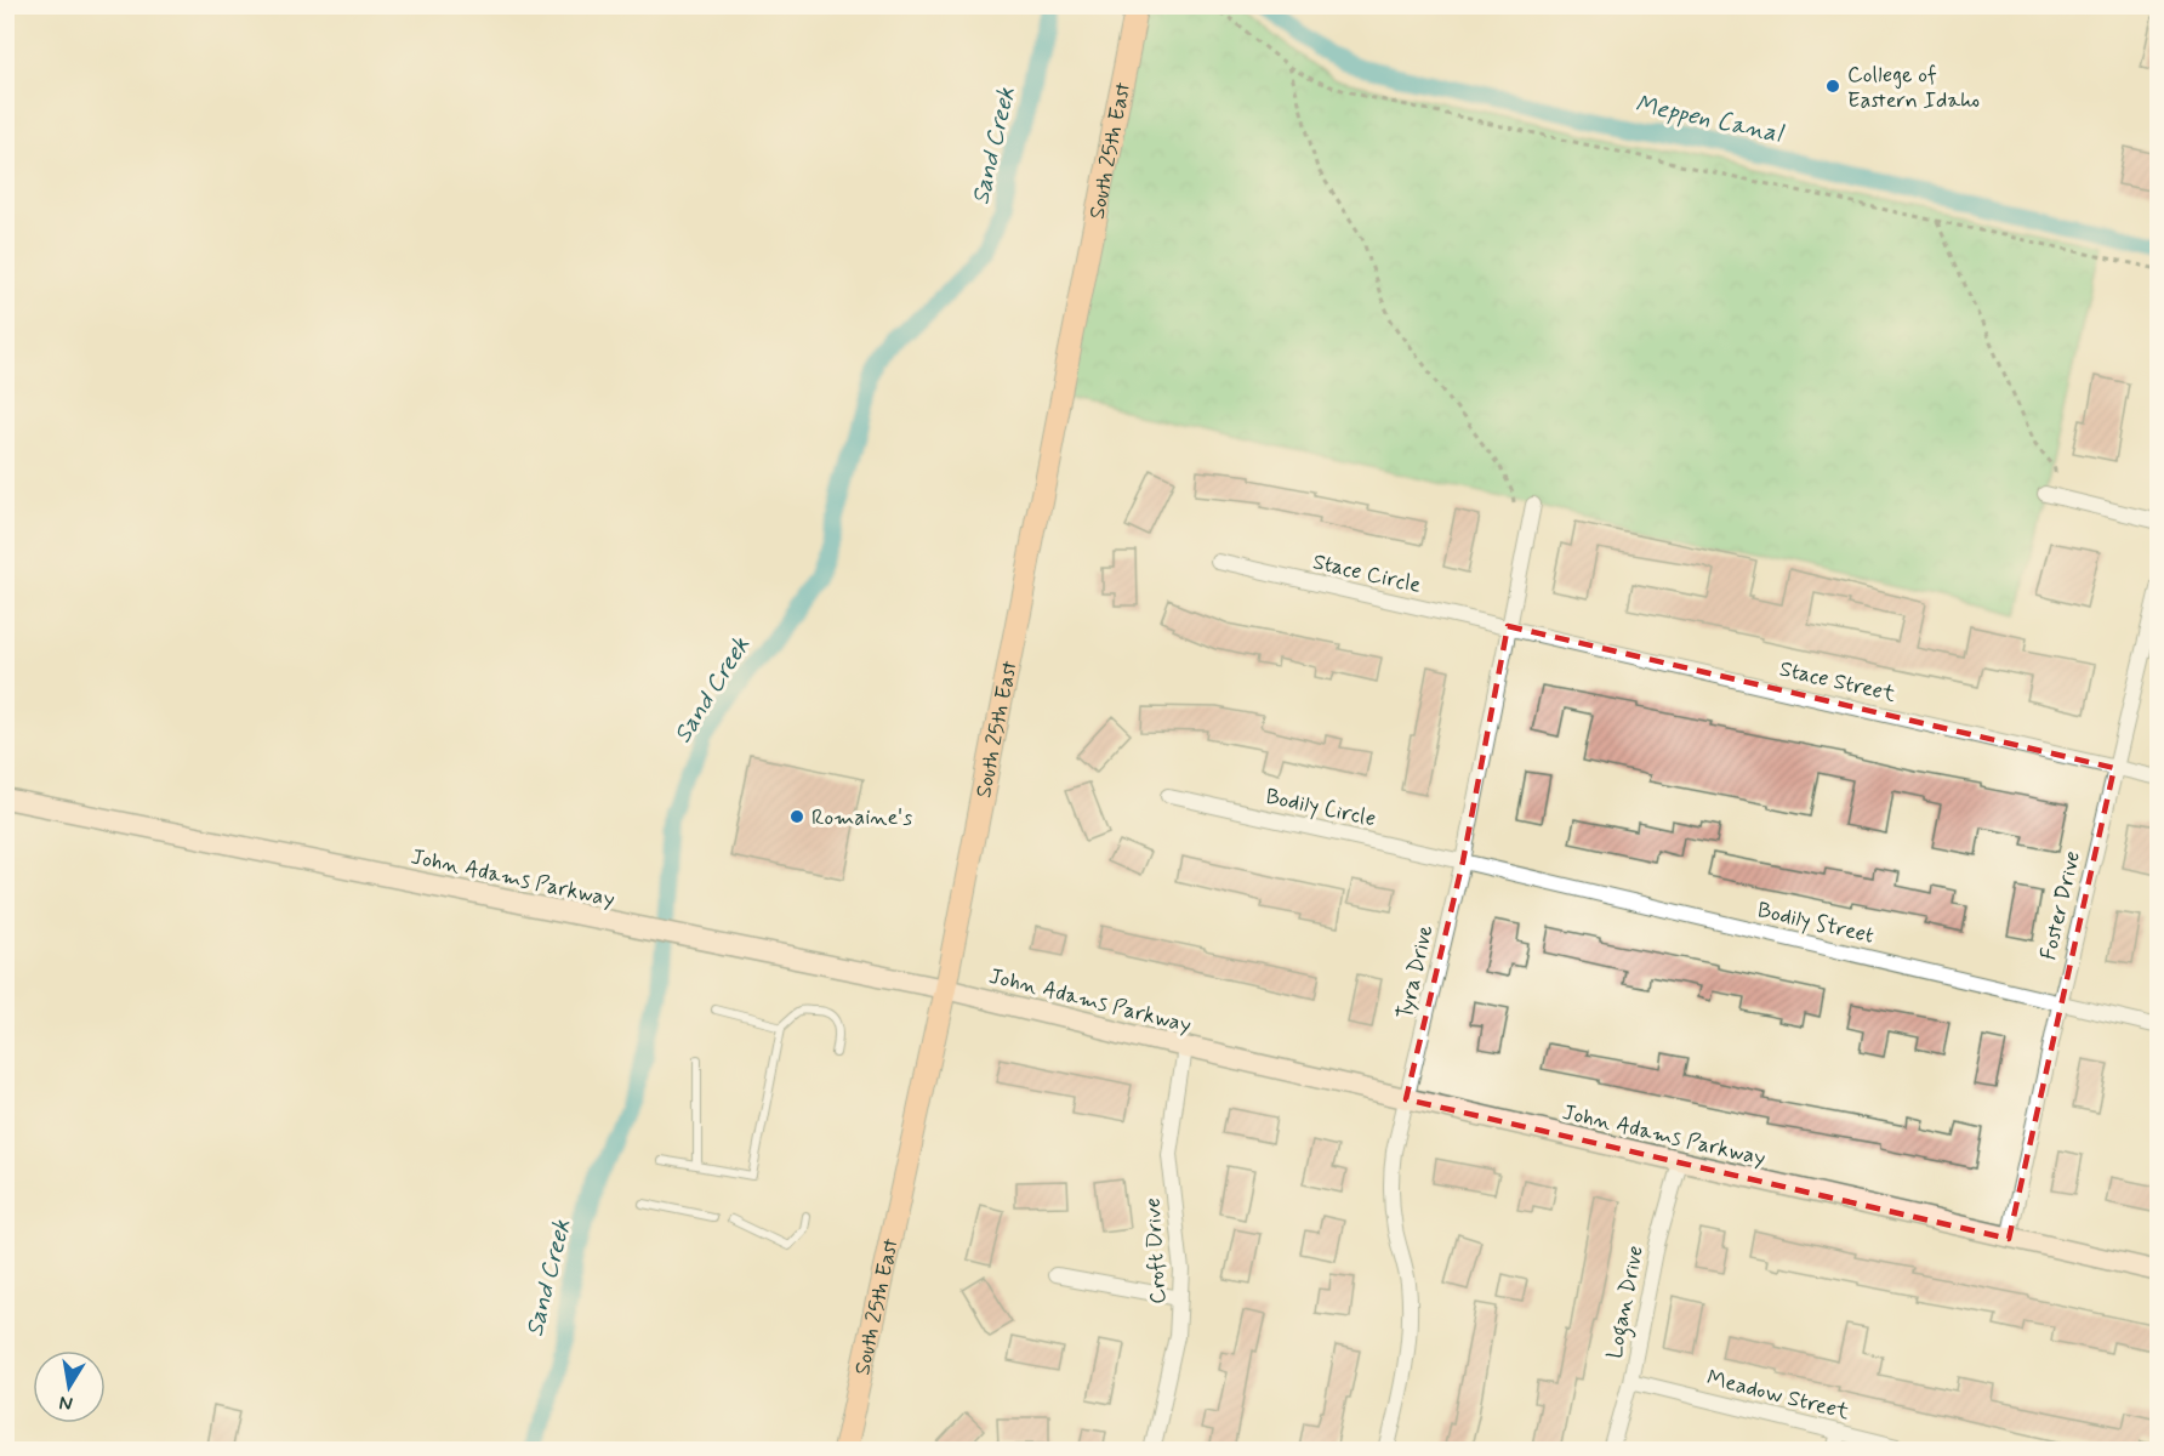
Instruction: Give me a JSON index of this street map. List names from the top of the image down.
{
  "streets": {
    "main road": ["South 25th East"],
    "street": [
      "Stace Circle",
      "Stace Street",
      "Bodily Circle",
      "John Adams Parkway",
      "Foster Drive",
      "Bodily Street",
      "Tyra Drive",
      "Croft Drive",
      "Logan Drive",
      "Meadow Street"
    ]
  },
  "crossings": [
    ["South 25th East", "John Adams Parkway"],
    ["Stace Circle", "Stace Street"],
    ["Stace Circle", "Tyra Drive"],
    ["Stace Street", "Foster Drive"],
    ["Stace Street", "Tyra Drive"],
    ["Bodily Circle", "Bodily Street"],
    ["Bodily Circle", "Tyra Drive"],
    ["John Adams Parkway", "Foster Drive"],
    ["John Adams Parkway", "Tyra Drive"],
    ["John Adams Parkway", "Croft Drive"],
    ["John Adams Parkway", "Logan Drive"],
    ["Foster Drive", "Bodily Street"],
    ["Bodily Street", "Tyra Drive"],
    ["Logan Drive", "Meadow Street"]
  ],
  "water": ["Meppen Canal", "Sand Creek"],
  "places": ["College of Eastern Idaho", "Romaine's"],
  "north": "bottom"
}
